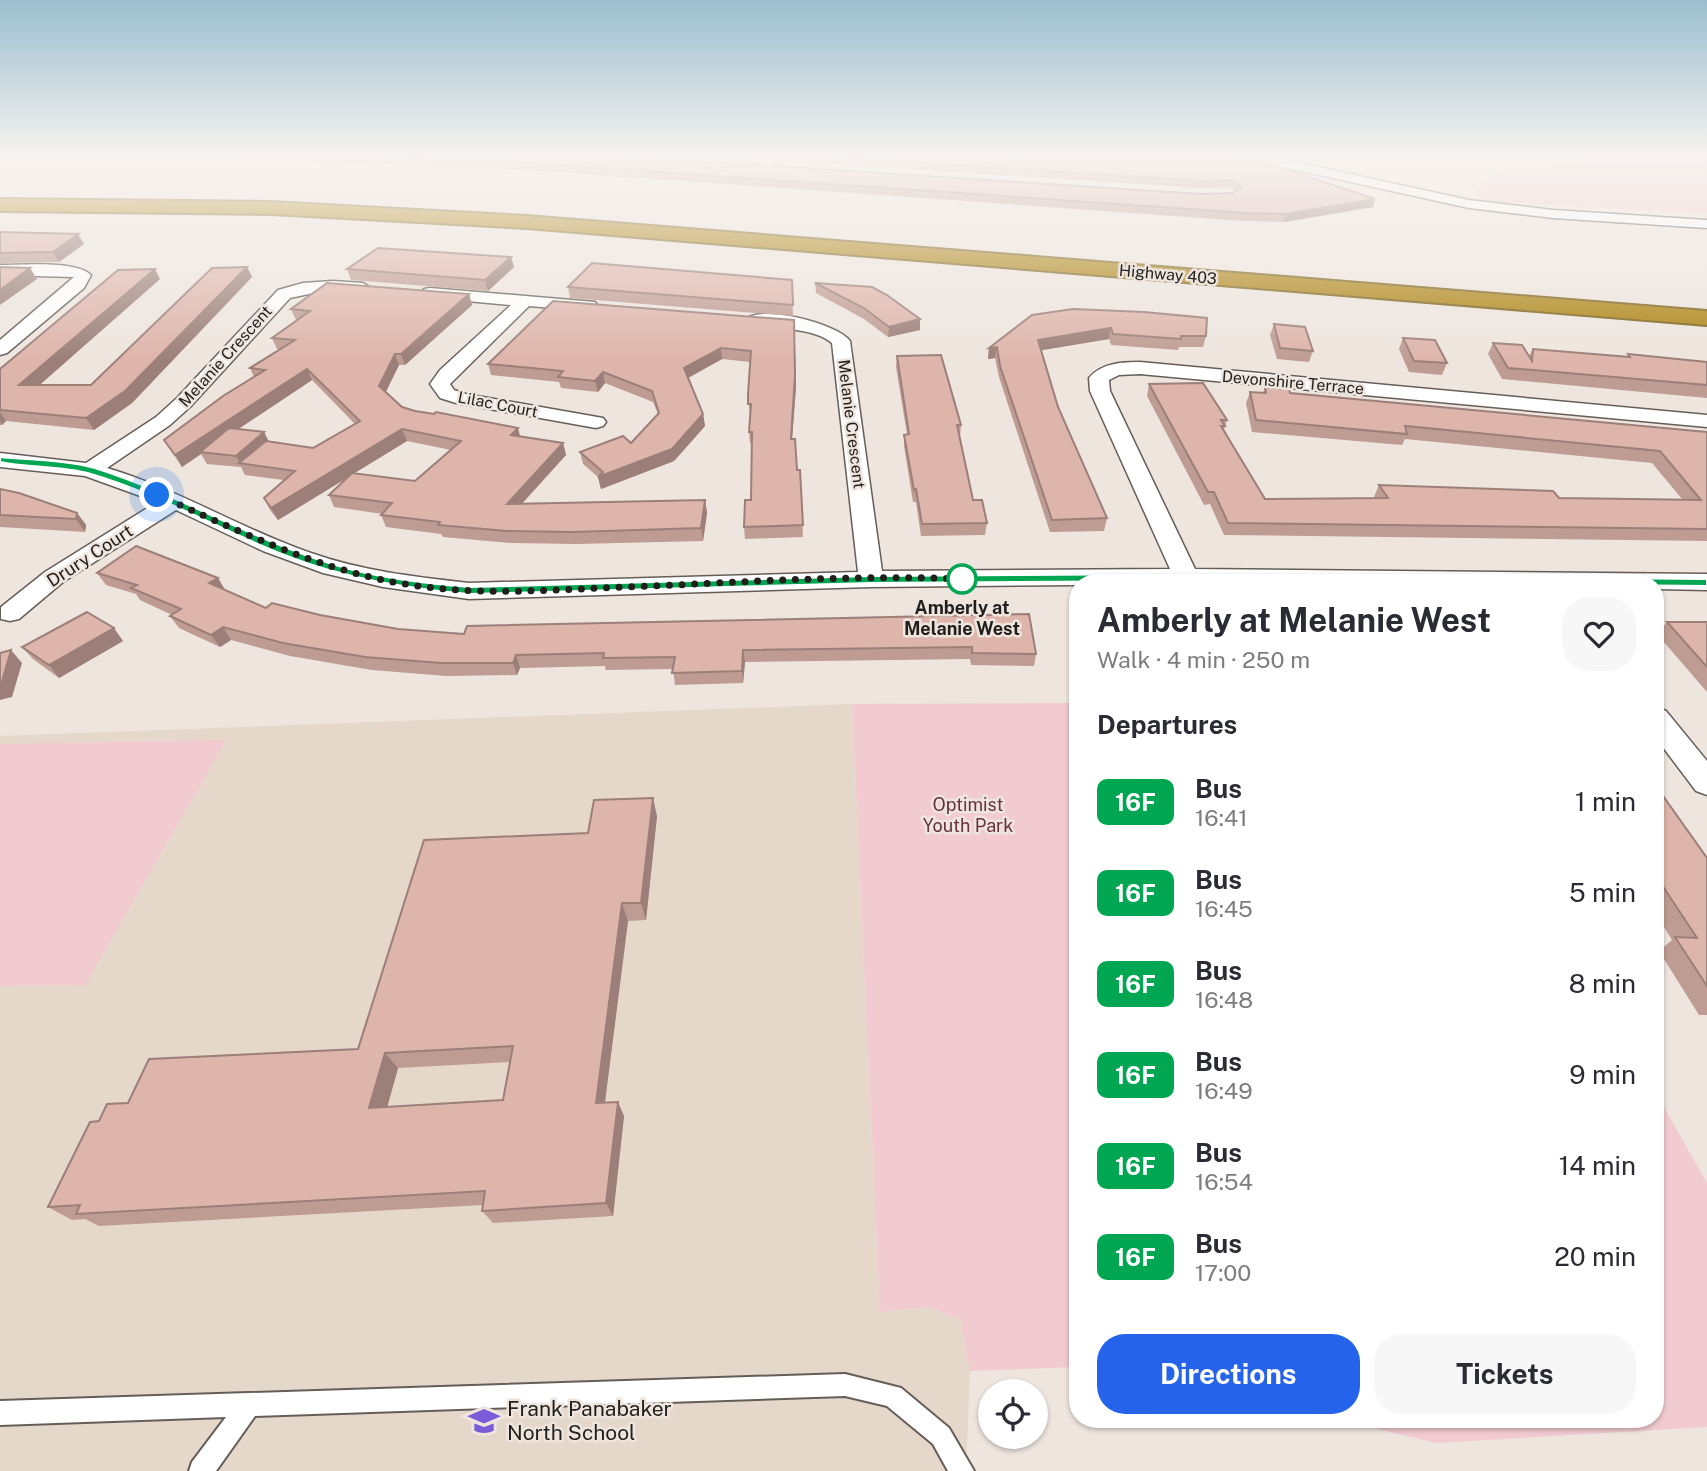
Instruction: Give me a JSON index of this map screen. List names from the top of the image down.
{
  "streets": {
    "highway": ["Highway 403"],
    "street": [
      "Melanie Crescent",
      "Devonshire Terrace",
      "Lilac Court",
      "Drury Court"
    ]
  },
  "parks": ["Optimist Youth Park"],
  "places": {
    "other": ["Amberly at Melanie West"],
    "school or university": ["Frank Panabaker North School"]
  },
  "lines": ["bus line 16F"],
  "page": {
    "heading": [
      ["Amberly at Melanie West", "Walk · 4 min · 250 m"],
      "Departures"
    ],
    "list": [
      {
        "mark": "16F",
        "name": "Bus",
        "note": "16:41",
        "value": "1 min"
      },
      {
        "mark": "16F",
        "name": "Bus",
        "note": "16:45",
        "value": "5 min"
      },
      {
        "mark": "16F",
        "name": "Bus",
        "note": "16:48",
        "value": "8 min"
      },
      {
        "mark": "16F",
        "name": "Bus",
        "note": "16:49",
        "value": "9 min"
      },
      {
        "mark": "16F",
        "name": "Bus",
        "note": "16:54",
        "value": "14 min"
      },
      {
        "mark": "16F",
        "name": "Bus",
        "note": "17:00",
        "value": "20 min"
      }
    ],
    "buttons": ["Directions", "Tickets"]
  }
}
